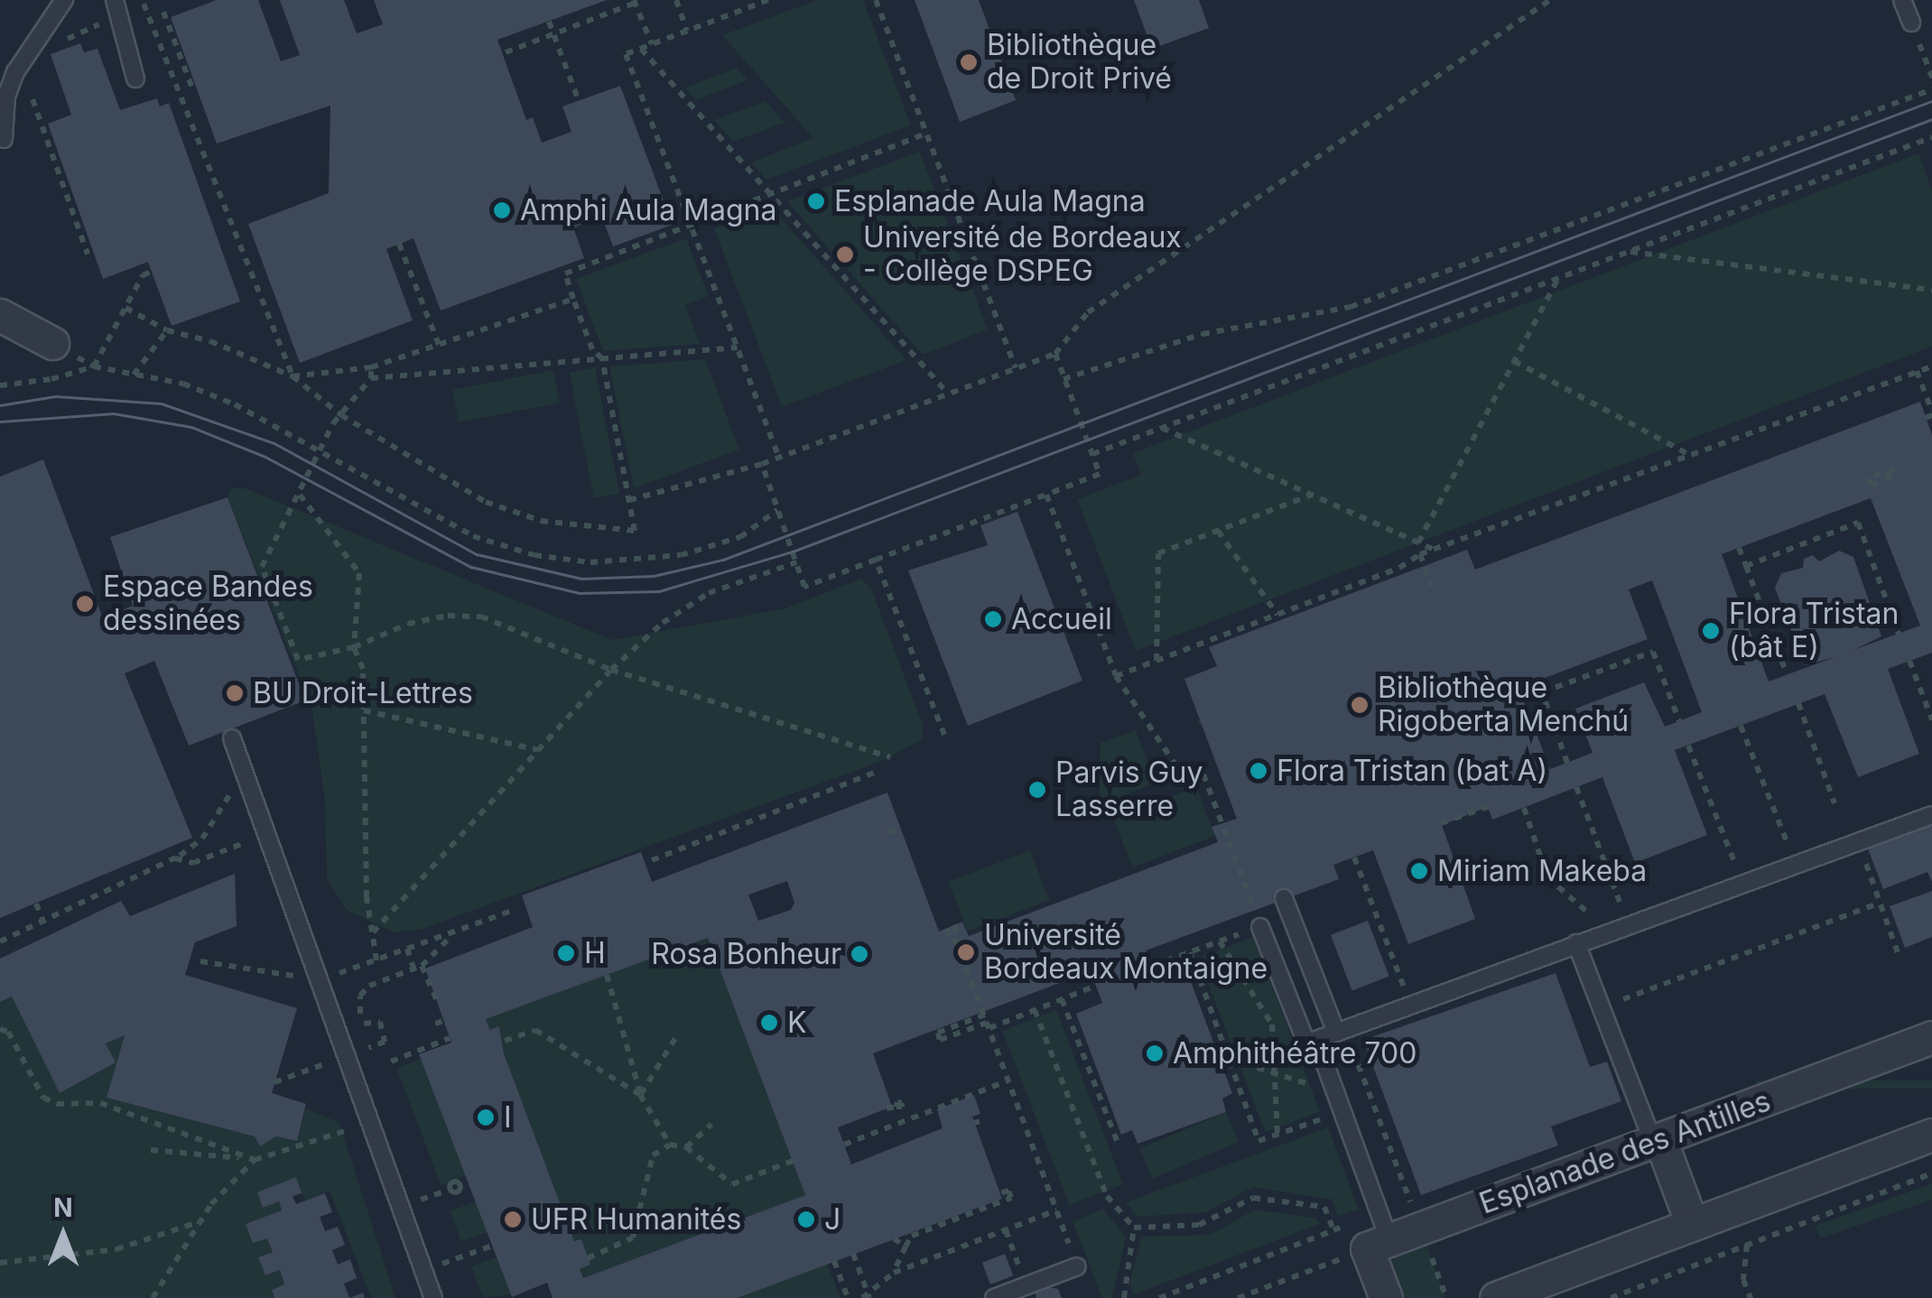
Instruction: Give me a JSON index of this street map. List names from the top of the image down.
{
  "streets": {
    "street": ["Esplanade des Antilles"]
  },
  "places": [
    "Bibliothèque de Droit Privé",
    "Esplanade Aula Magna",
    "Amphi Aula Magna",
    "Université de Bordeaux - Collège DSPEG",
    "Espace Bandes dessinées",
    "Accueil",
    "Flora Tristan (bât E)",
    "BU Droit-Lettres",
    "Bibliothèque Rigoberta Menchú",
    "Flora Tristan (bat A)",
    "Parvis Guy Lasserre",
    "Miriam Makeba",
    "Université Bordeaux Montaigne",
    "H",
    "Rosa Bonheur",
    "K",
    "Amphithéâtre 700",
    "I",
    "UFR Humanités",
    "J"
  ],
  "north": "top"
}
